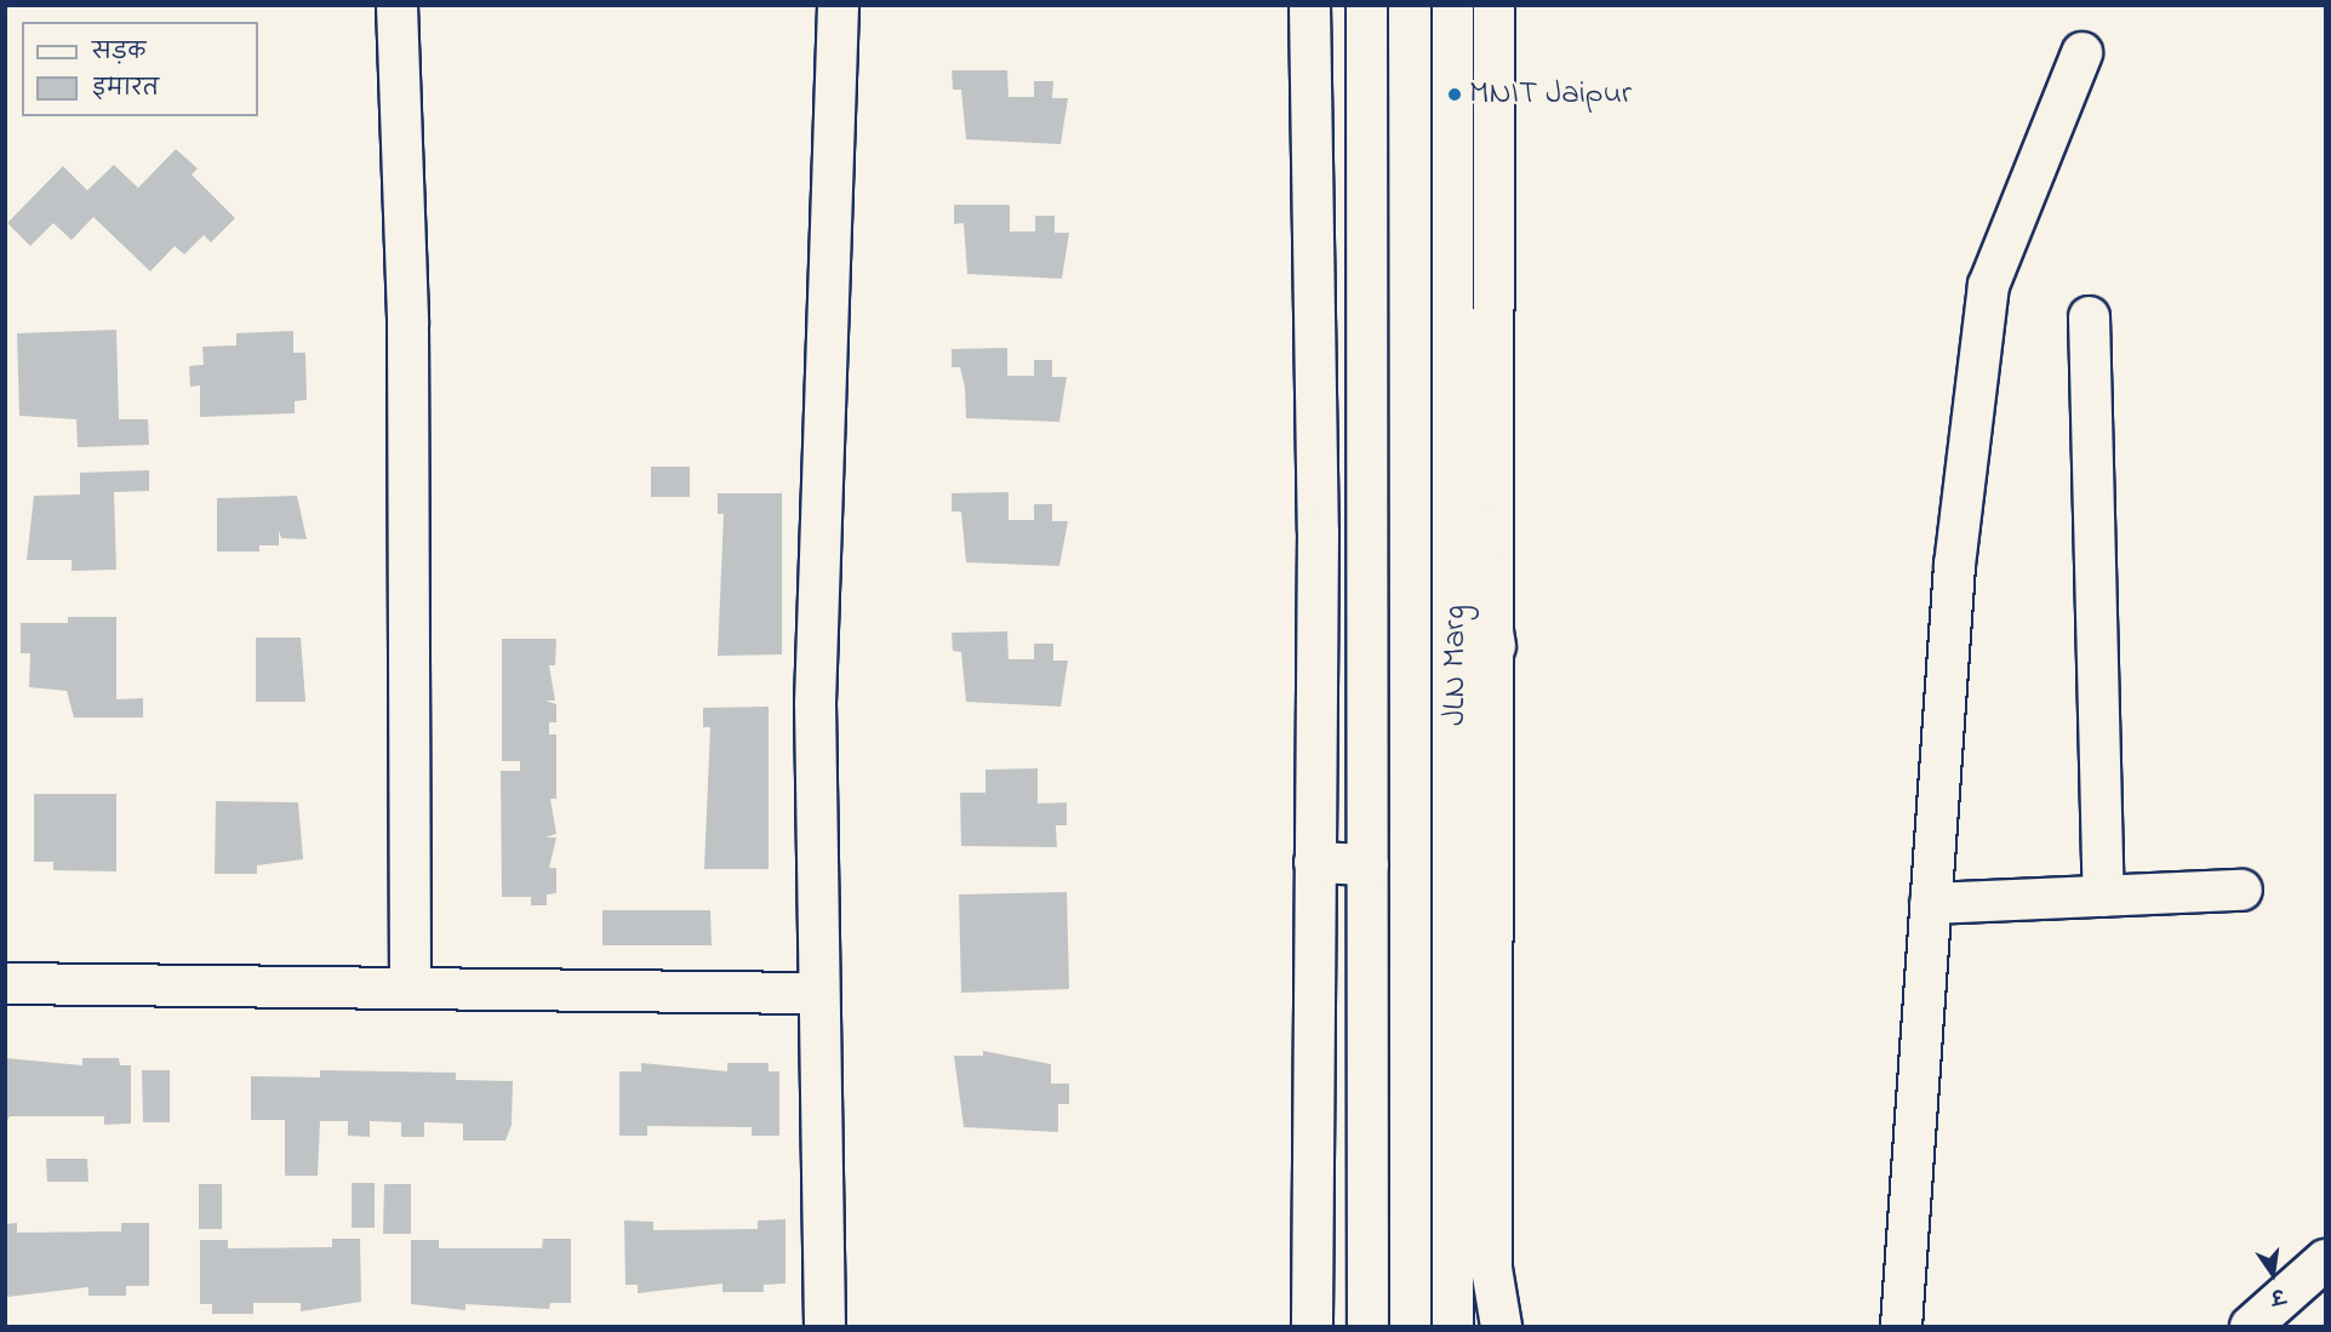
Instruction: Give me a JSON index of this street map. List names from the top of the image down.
{
  "streets": {
    "street": ["JLN Marg"]
  },
  "places": ["MNIT Jaipur"],
  "legend": ["सड़क", "इमारत"],
  "north": "bottom"
}
